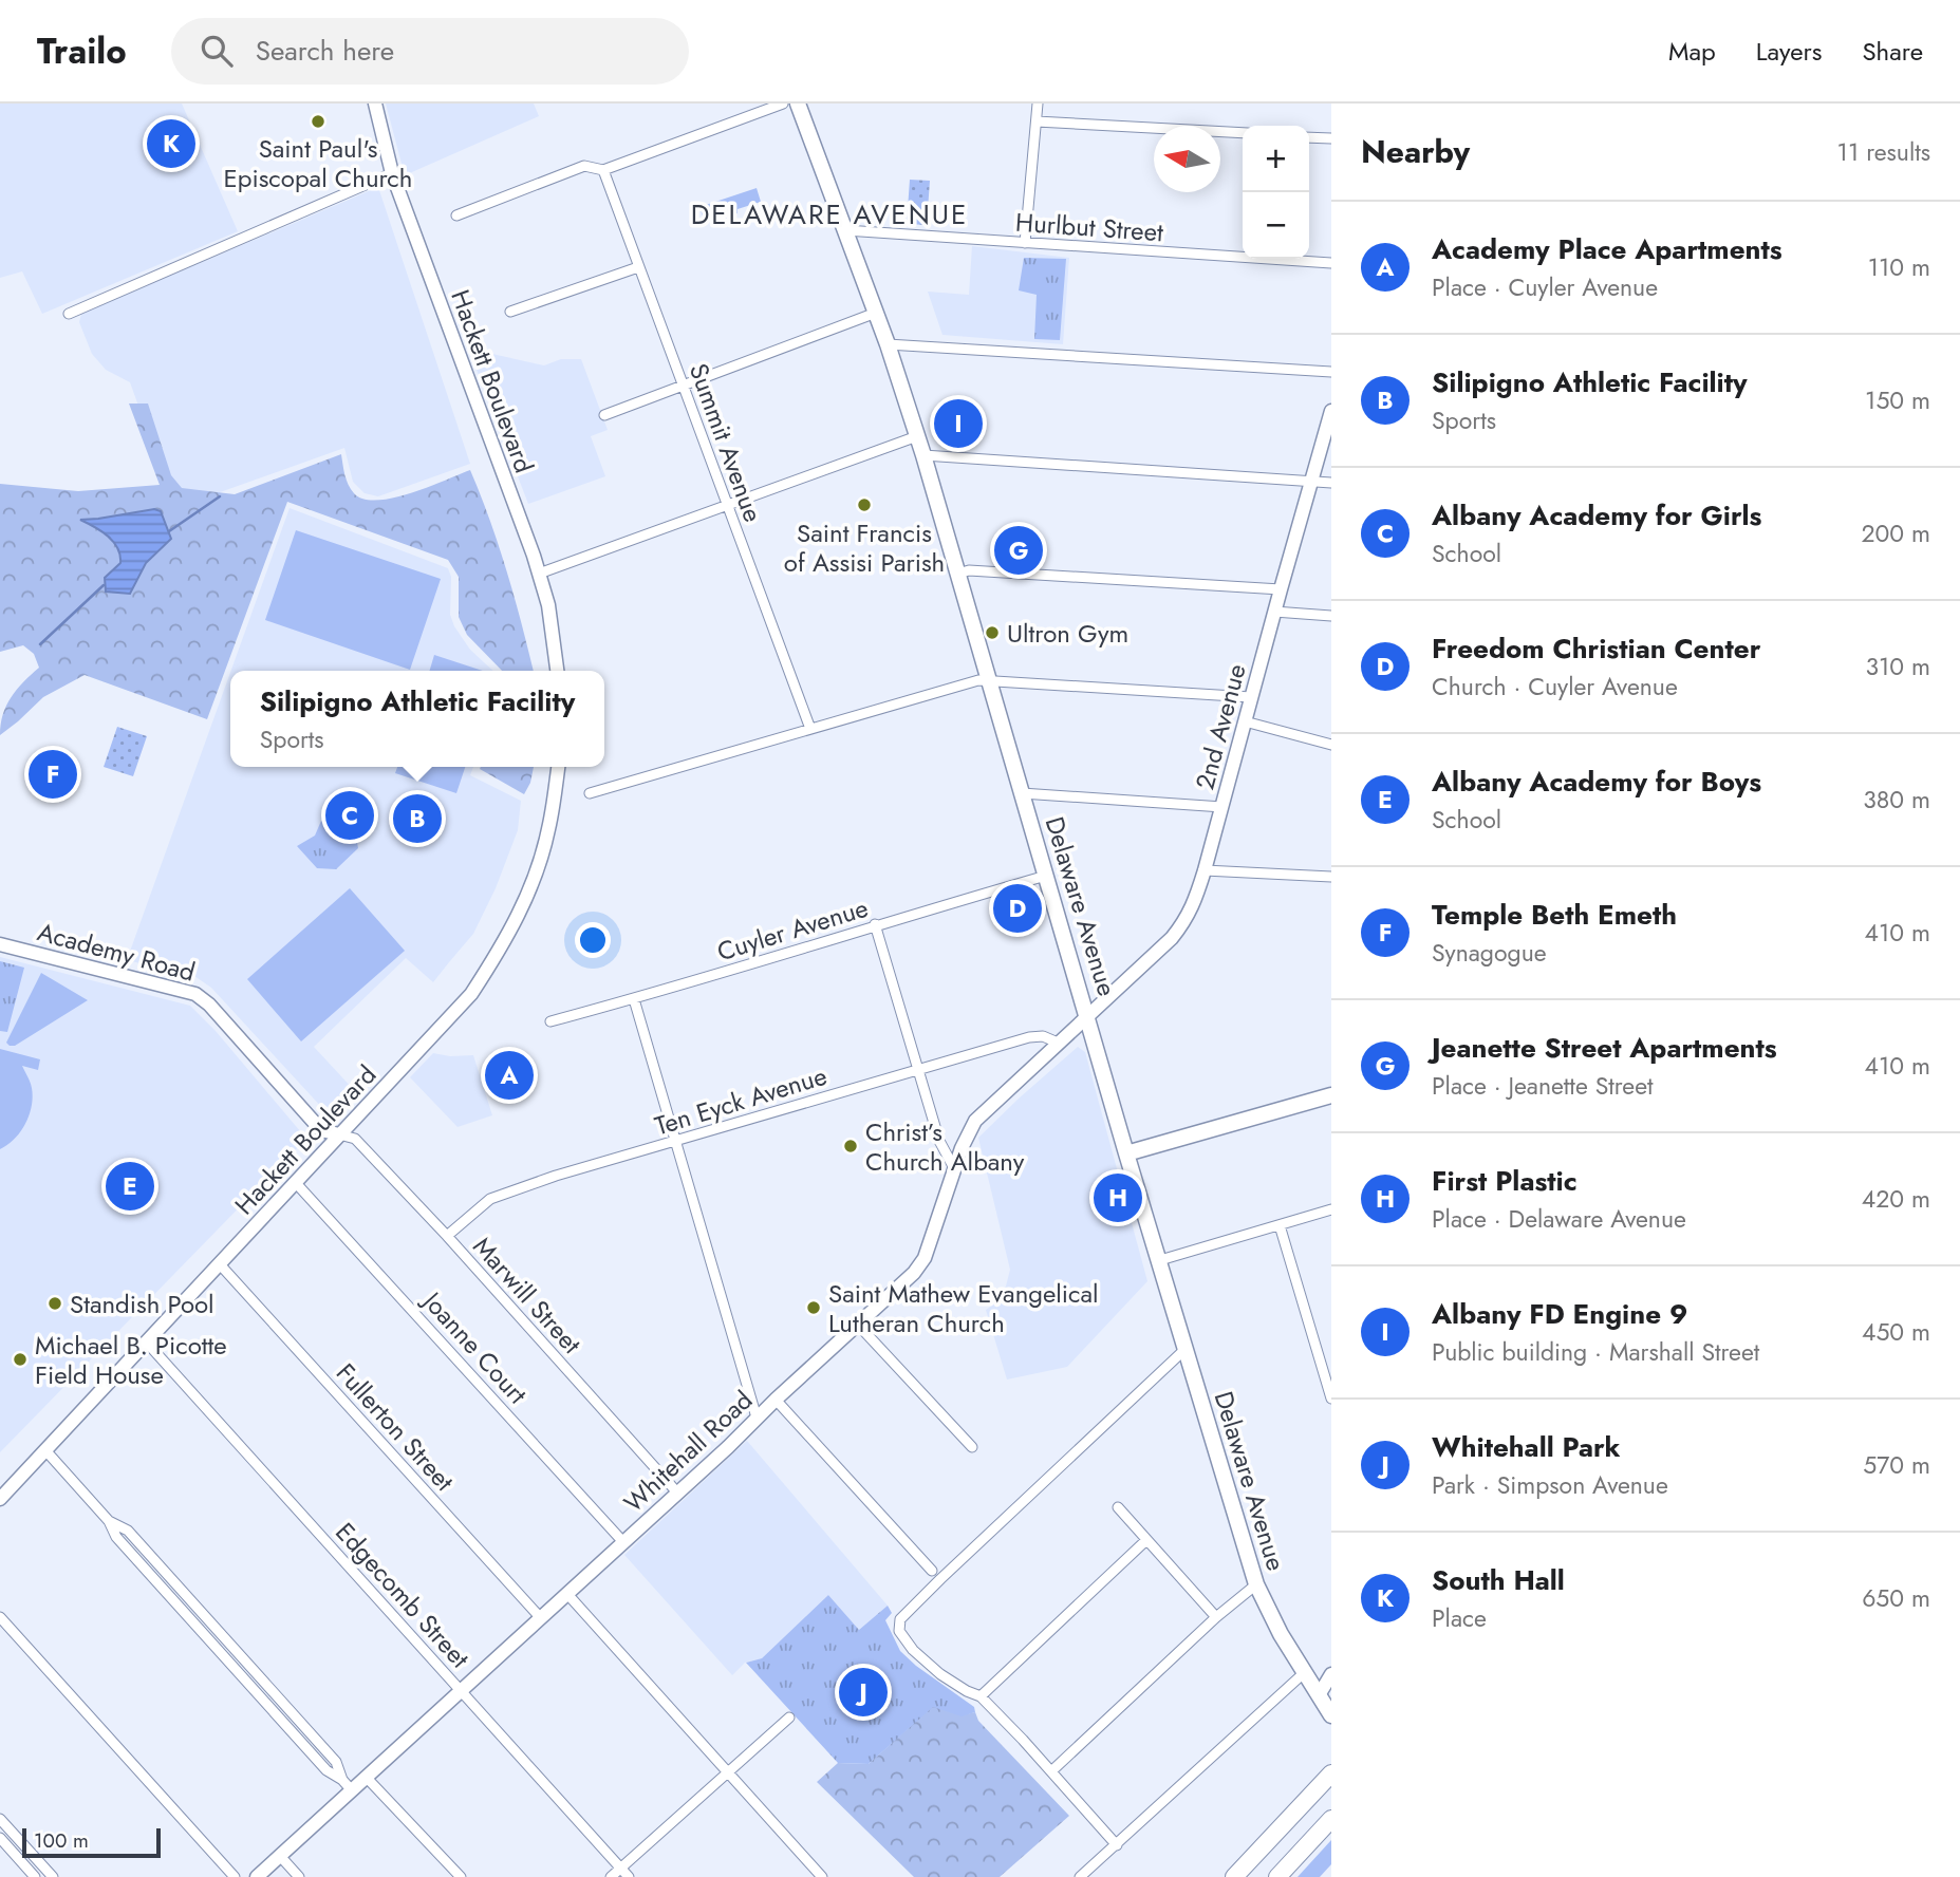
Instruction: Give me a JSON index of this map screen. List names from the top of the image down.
{
  "streets": {
    "main road": ["Delaware Avenue"],
    "street": [
      "Hurlbut Street",
      "Hackett Boulevard",
      "Summit Avenue",
      "2nd Avenue",
      "Cuyler Avenue",
      "Academy Road",
      "Ten Eyck Avenue",
      "Marwill Street",
      "Joanne Court",
      "Fullerton Street",
      "Whitehall Road",
      "Edgecomb Street"
    ]
  },
  "crossings": [
    ["Hurlbut Street", "Delaware Avenue"],
    ["Hackett Boulevard", "Academy Road"],
    ["Hackett Boulevard", "Marwill Street"],
    ["Hackett Boulevard", "Joanne Court"],
    ["Hackett Boulevard", "Fullerton Street"],
    ["Hackett Boulevard", "Edgecomb Street"],
    ["2nd Avenue", "Delaware Avenue"],
    ["2nd Avenue", "Whitehall Road"],
    ["Delaware Avenue", "Cuyler Avenue"],
    ["Delaware Avenue", "Whitehall Road"],
    ["Academy Road", "Marwill Street"],
    ["Ten Eyck Avenue", "Marwill Street"],
    ["Ten Eyck Avenue", "Whitehall Road"],
    ["Marwill Street", "Whitehall Road"],
    ["Joanne Court", "Whitehall Road"],
    ["Fullerton Street", "Whitehall Road"],
    ["Whitehall Road", "Edgecomb Street"]
  ],
  "districts": ["DELAWARE AVENUE"],
  "places": [
    "Saint Paul's Episcopal Church",
    "Saint Francis of Assisi Parish",
    "Ultron Gym",
    "Christ’s Church Albany",
    "Standish Pool",
    "Saint Mathew Evangelical Lutheran Church",
    "Michael B. Picotte Field House"
  ],
  "scale_bar": "100 m",
  "north": "left",
  "page": {
    "header": "Trailo",
    "search": "Search here",
    "nav": ["Map", "Layers", "Share"],
    "heading": ["Nearby", "11 results"],
    "pins": [
      "K",
      "I",
      "G",
      "F",
      "C",
      "B",
      "D",
      "A",
      "E",
      "H",
      "J"
    ],
    "map_buttons": ["+", "−"],
    "list": [
      {
        "mark": "A",
        "name": "Academy Place Apartments",
        "note": "Place · Cuyler Avenue",
        "value": "110 m"
      },
      {
        "mark": "B",
        "name": "Silipigno Athletic Facility",
        "note": "Sports",
        "value": "150 m"
      },
      {
        "mark": "C",
        "name": "Albany Academy for Girls",
        "note": "School",
        "value": "200 m"
      },
      {
        "mark": "D",
        "name": "Freedom Christian Center",
        "note": "Church · Cuyler Avenue",
        "value": "310 m"
      },
      {
        "mark": "E",
        "name": "Albany Academy for Boys",
        "note": "School",
        "value": "380 m"
      },
      {
        "mark": "F",
        "name": "Temple Beth Emeth",
        "note": "Synagogue",
        "value": "410 m"
      },
      {
        "mark": "G",
        "name": "Jeanette Street Apartments",
        "note": "Place · Jeanette Street",
        "value": "410 m"
      },
      {
        "mark": "H",
        "name": "First Plastic",
        "note": "Place · Delaware Avenue",
        "value": "420 m"
      },
      {
        "mark": "I",
        "name": "Albany FD Engine 9",
        "note": "Public building · Marshall Street",
        "value": "450 m"
      },
      {
        "mark": "J",
        "name": "Whitehall Park",
        "note": "Park · Simpson Avenue",
        "value": "570 m"
      },
      {
        "mark": "K",
        "name": "South Hall",
        "note": "Place",
        "value": "650 m"
      }
    ],
    "popup": ["Silipigno Athletic Facility", "Sports"],
    "scale": "100 m"
  }
}
